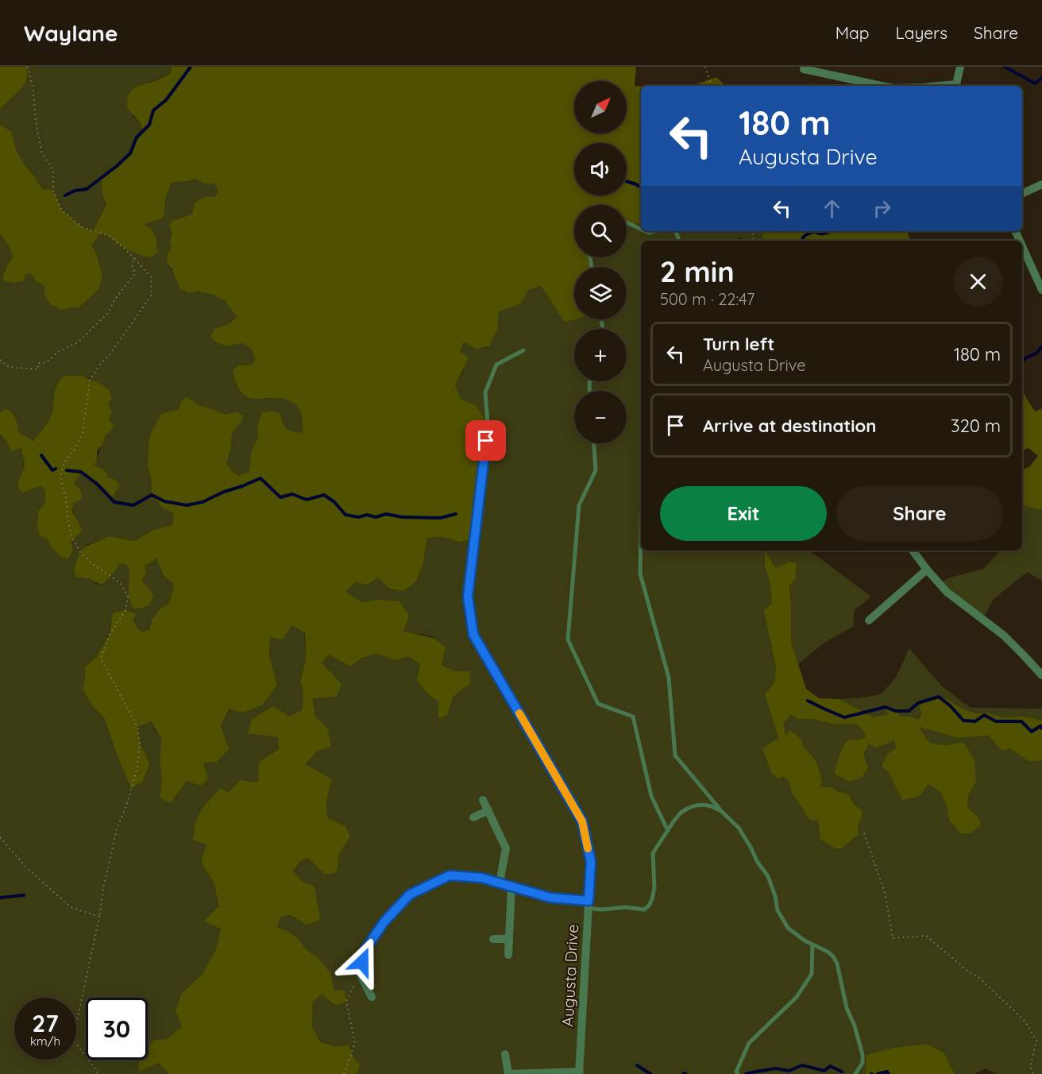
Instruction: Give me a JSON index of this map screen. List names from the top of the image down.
{
  "streets": {
    "street": ["Augusta Drive"]
  },
  "north": "top right",
  "page": {
    "header": "Waylane",
    "nav": ["Map", "Layers", "Share"],
    "map_buttons": ["+", "−"],
    "turn": ["180 m", "Augusta Drive"],
    "heading": ["2 min", "500 m · 22:47"],
    "list": [
      {
        "name": "Turn left",
        "note": "Augusta Drive",
        "value": "180 m"
      },
      {
        "name": "Arrive at destination",
        "value": "320 m"
      }
    ],
    "buttons": ["Exit", "Share"],
    "speed": "27 km/h",
    "limit": "30"
  }
}
